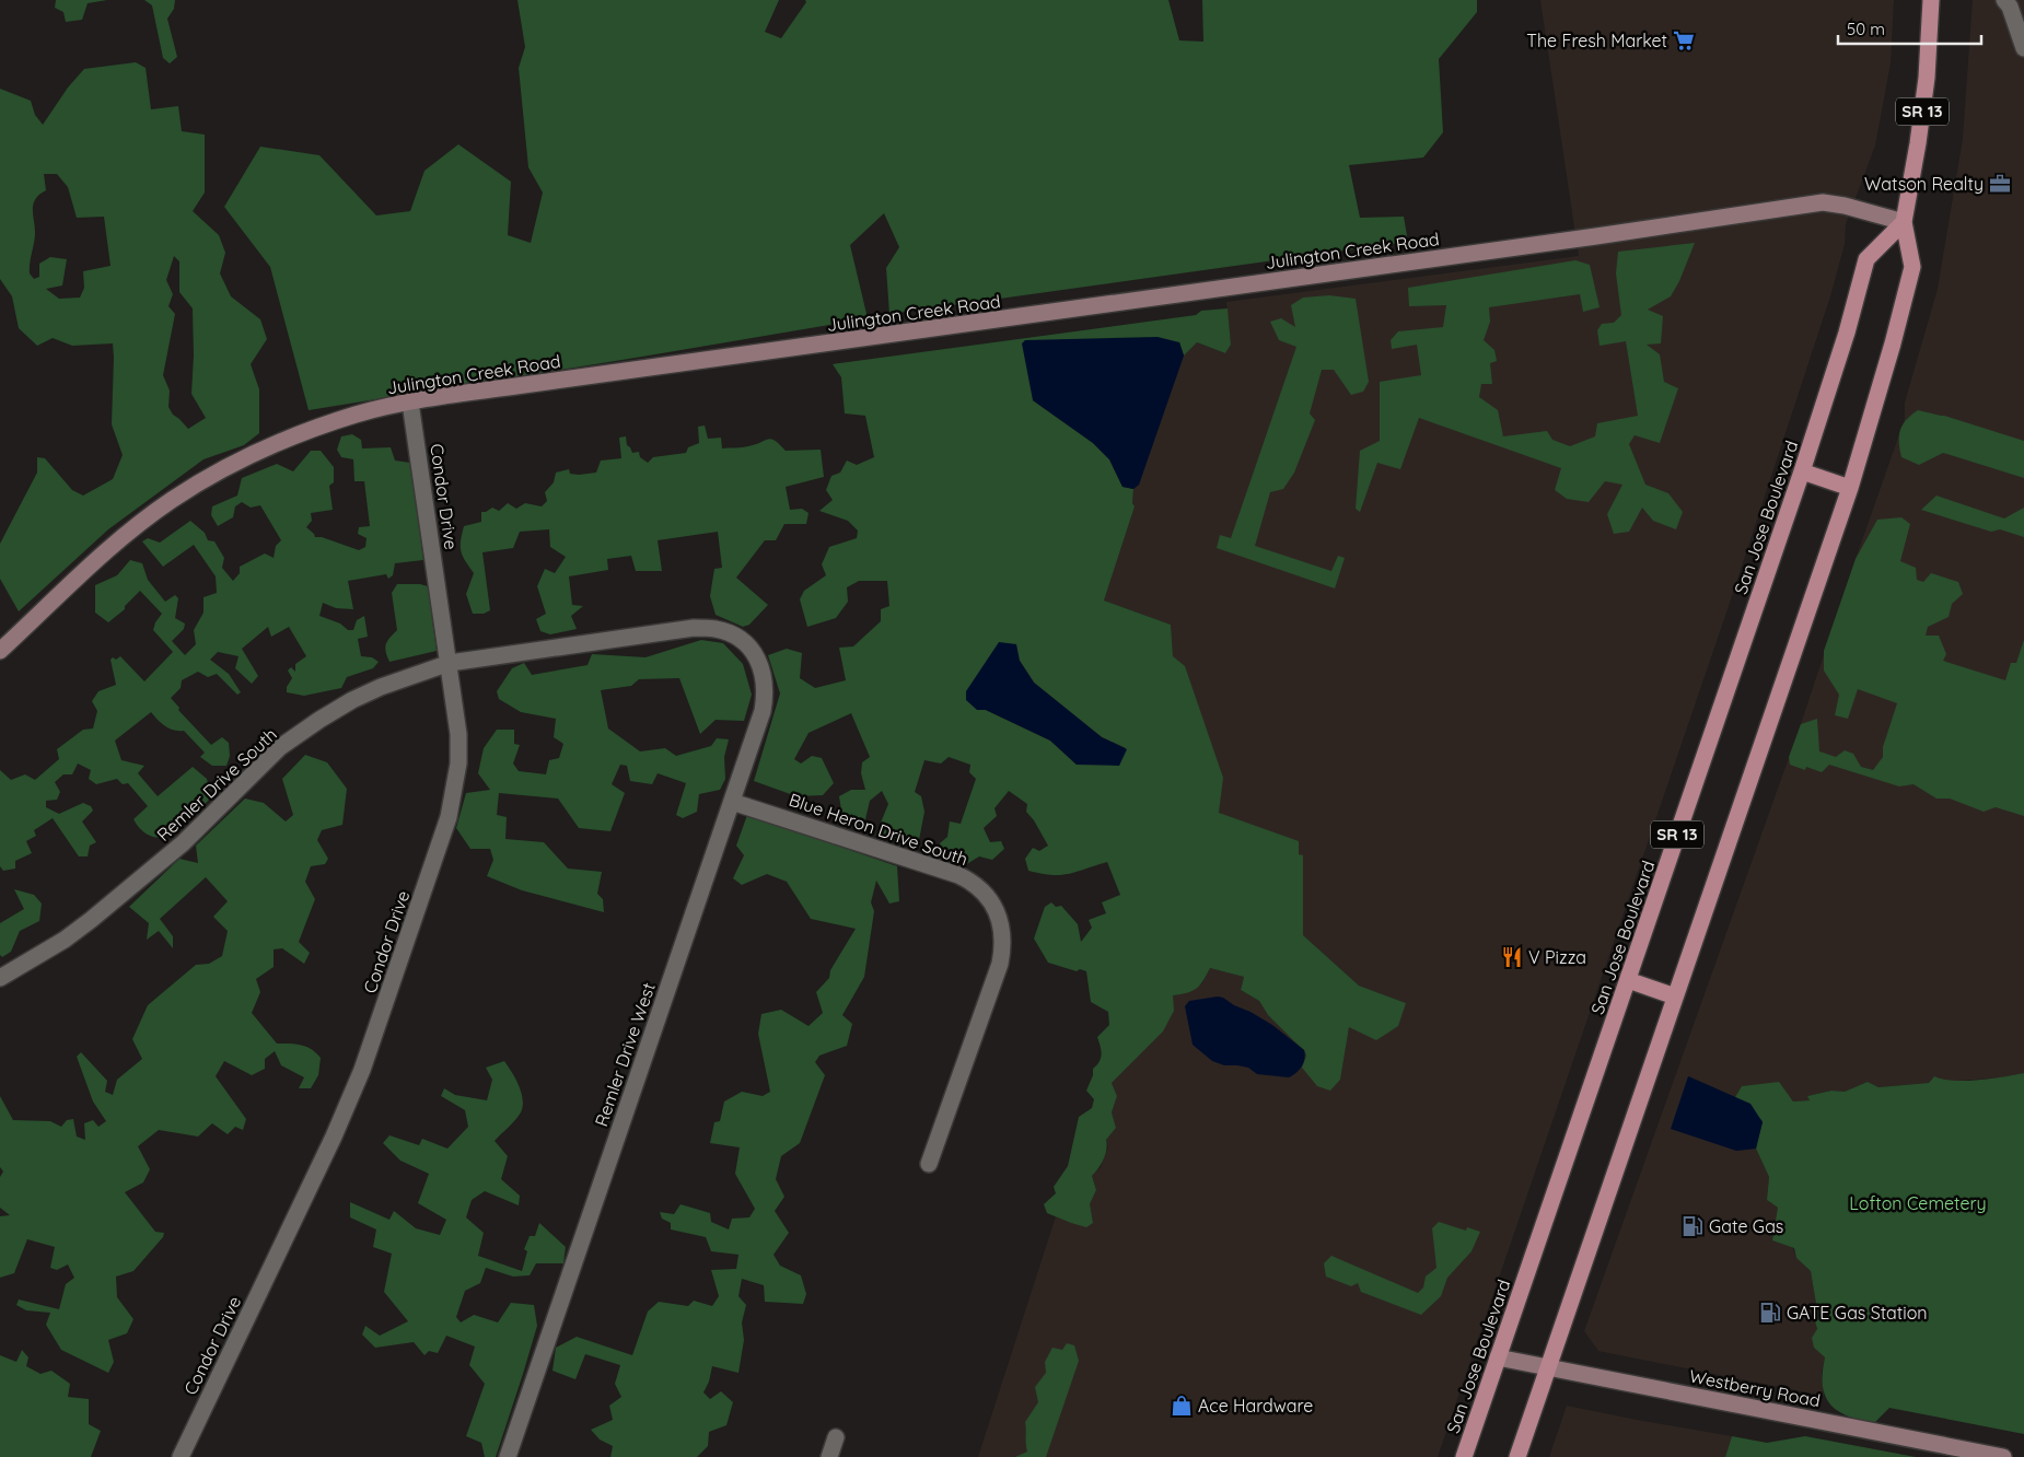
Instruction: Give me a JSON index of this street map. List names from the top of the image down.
{
  "streets": {
    "main road": ["SR 13", "San Jose Boulevard"],
    "street": [
      "Julington Creek Road",
      "Condor Drive",
      "Remler Drive South",
      "Blue Heron Drive South",
      "Remler Drive West",
      "Westberry Road"
    ]
  },
  "crossings": [
    ["SR 13", "Julington Creek Road"],
    ["SR 13", "San Jose Boulevard"],
    ["SR 13", "Westberry Road"],
    ["Julington Creek Road", "Condor Drive"],
    ["Julington Creek Road", "San Jose Boulevard"],
    ["Condor Drive", "Remler Drive South"],
    ["San Jose Boulevard", "Westberry Road"],
    ["Remler Drive South", "Remler Drive West"],
    ["Blue Heron Drive South", "Remler Drive West"]
  ],
  "parks": ["Lofton Cemetery"],
  "places": {
    "supermarket": ["The Fresh Market"],
    "office": ["Watson Realty"],
    "restaurant": ["V Pizza"],
    "fuel station": ["Gate Gas", "GATE Gas Station"],
    "shop": ["Ace Hardware"]
  },
  "scale_bar": "50 m"
}
